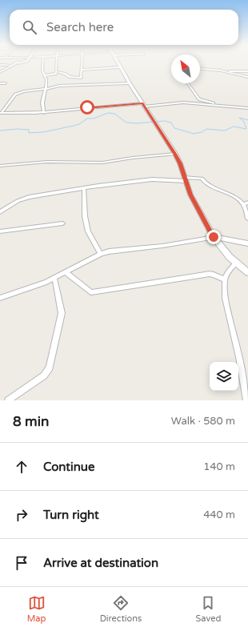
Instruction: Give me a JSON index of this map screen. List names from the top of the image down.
{
  "north": "top left",
  "page": {
    "search": "Search here",
    "heading": ["8 min", "Walk · 580 m"],
    "list": [
      ["Continue", "140 m"],
      ["Turn right", "440 m"],
      "Arrive at destination"
    ],
    "nav": ["Map", "Directions", "Saved"]
  }
}
